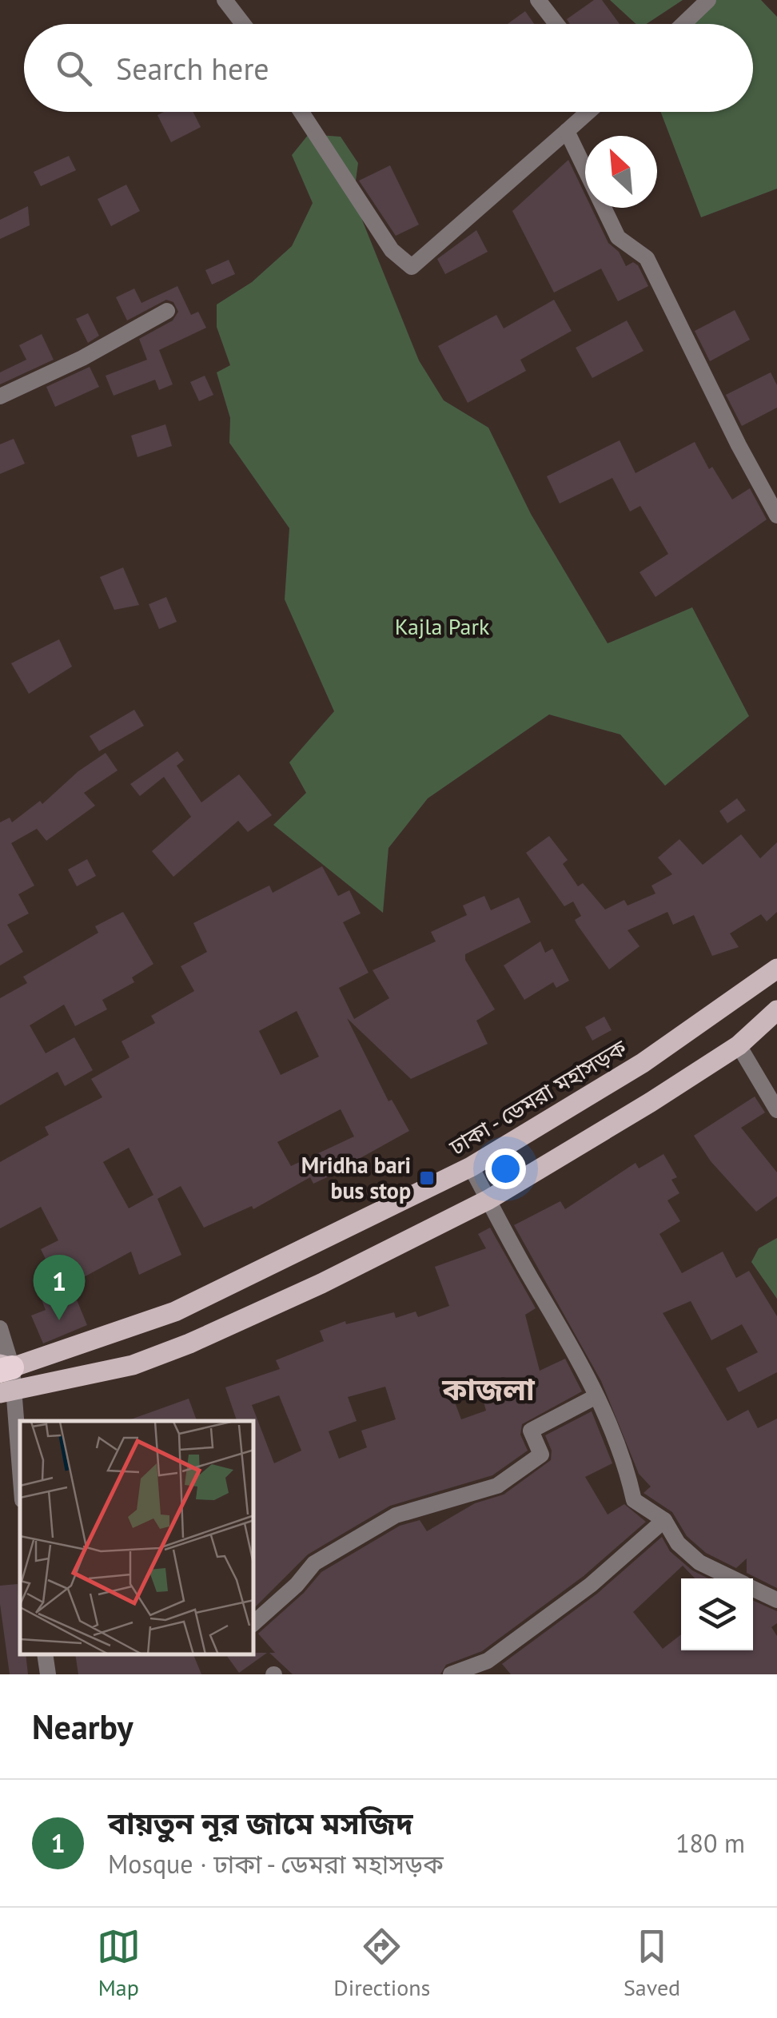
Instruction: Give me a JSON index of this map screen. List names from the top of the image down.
{
  "streets": {
    "main road": ["ঢাকা - ডেমরা মহাসড়ক"]
  },
  "districts": ["কাজলা"],
  "parks": ["Kajla Park"],
  "places": {
    "transit": ["Mridha bari bus stop"]
  },
  "north": "top left",
  "page": {
    "search": "Search here",
    "pins": "1",
    "heading": "Nearby",
    "list": [
      {
        "mark": "1",
        "name": "বায়তুন নূর জামে মসজিদ",
        "note": "Mosque · ঢাকা - ডেমরা মহাসড়ক",
        "value": "180 m"
      }
    ],
    "nav": ["Map", "Directions", "Saved"]
  }
}
